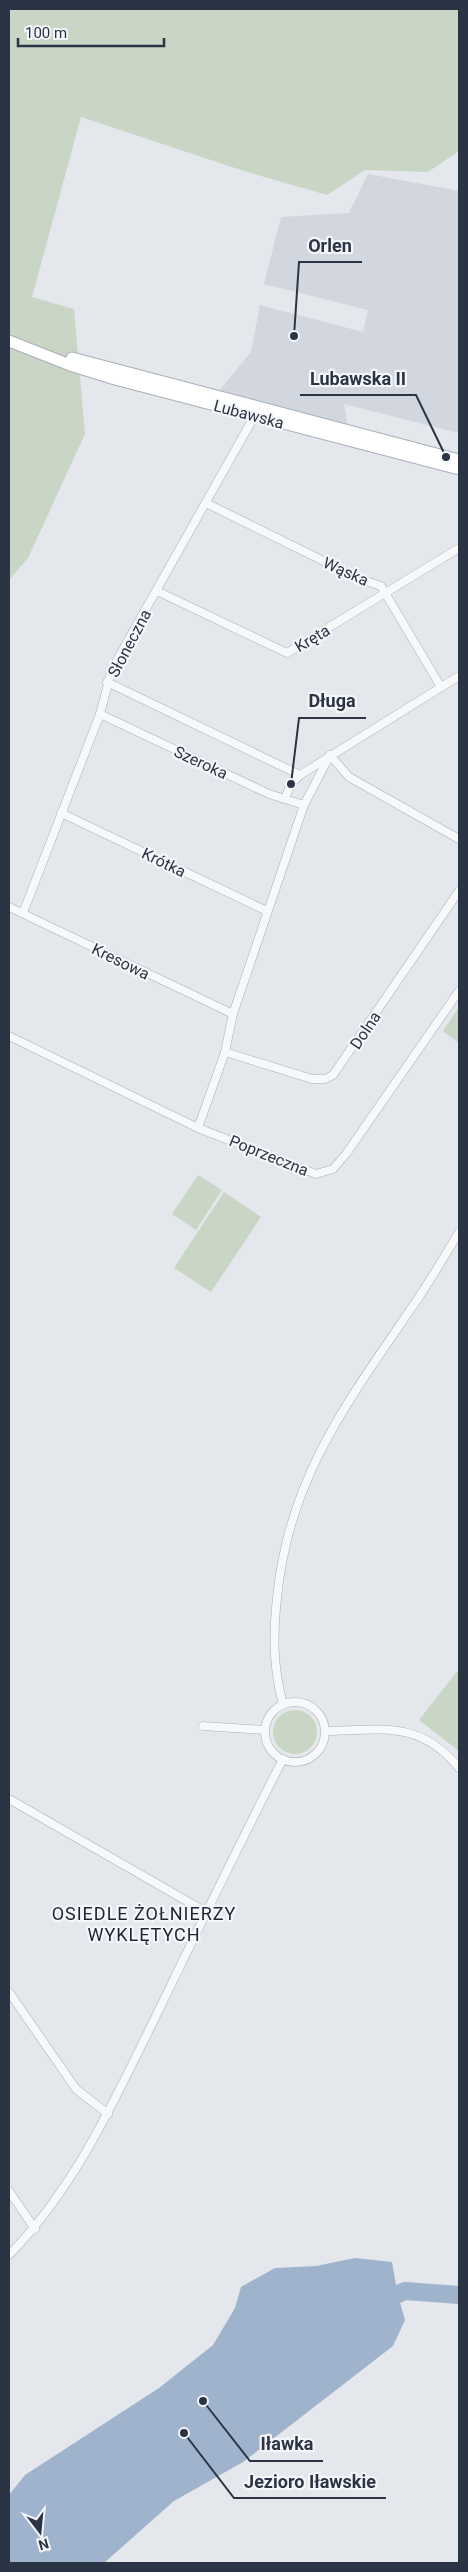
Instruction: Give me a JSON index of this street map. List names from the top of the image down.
{
  "streets": {
    "main road": ["Lubawska"],
    "street": [
      "Wąska",
      "Kręta",
      "Słoneczna",
      "Szeroka",
      "Krótka",
      "Kresowa",
      "Dolna",
      "Poprzeczna"
    ]
  },
  "crossings": [
    ["Lubawska", "Słoneczna"],
    ["Wąska", "Kręta"],
    ["Wąska", "Słoneczna"],
    ["Kręta", "Słoneczna"],
    ["Słoneczna", "Szeroka"],
    ["Słoneczna", "Krótka"],
    ["Słoneczna", "Kresowa"]
  ],
  "districts": ["OSIEDLE ŻOŁNIERZY WYKLĘTYCH"],
  "places": [
    "Orlen",
    "Lubawska II",
    "Długa",
    "Iławka",
    "Jezioro Iławskie"
  ],
  "scale_bar": "100 m",
  "north": "bottom"
}
